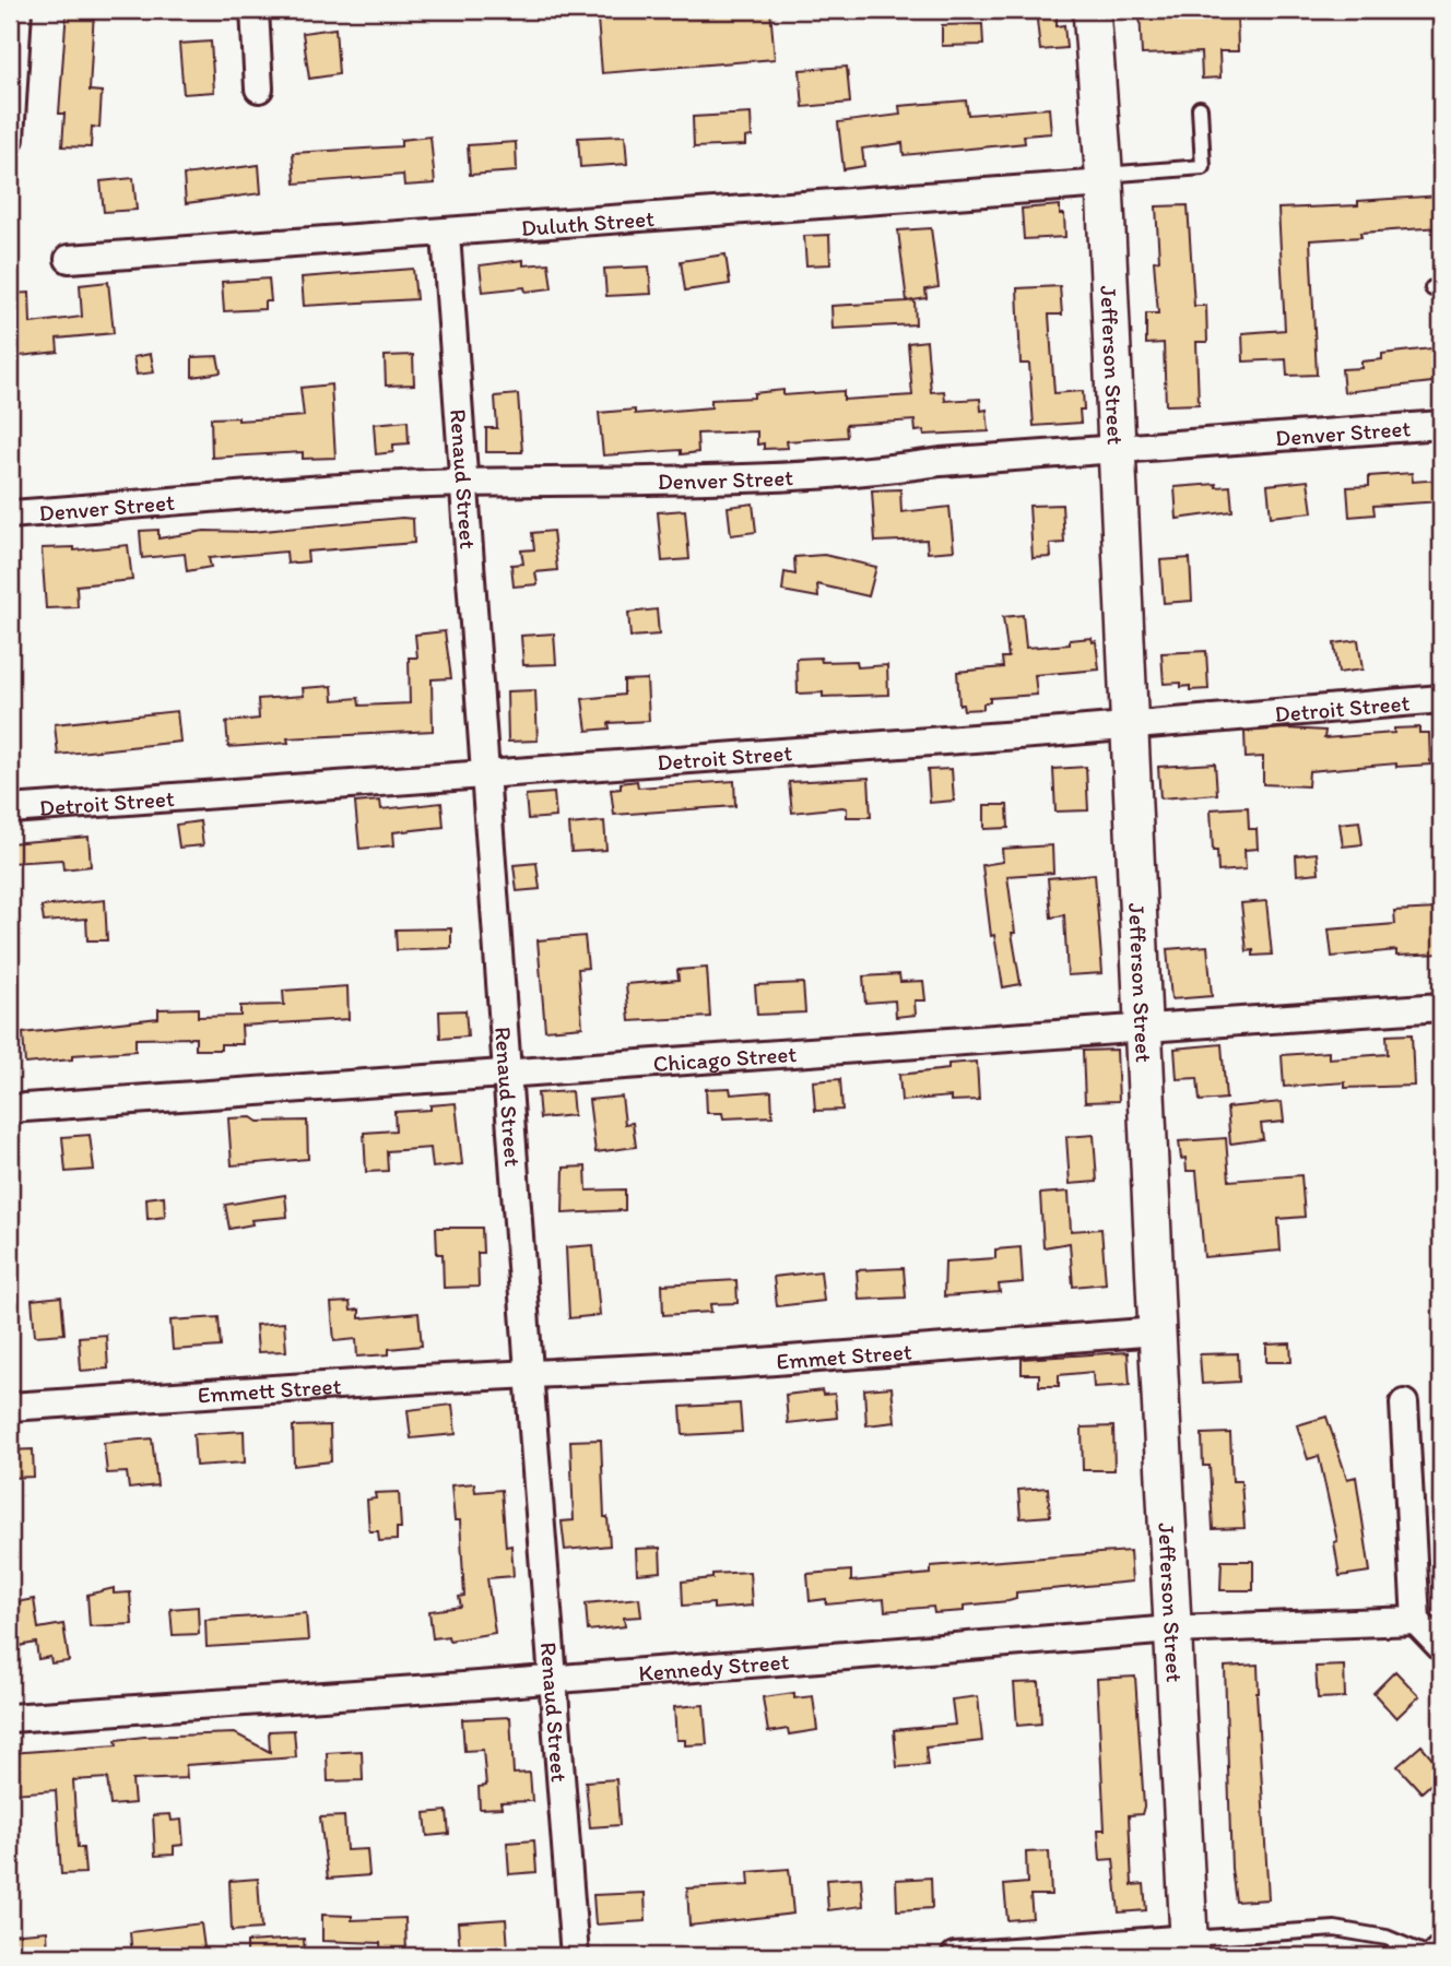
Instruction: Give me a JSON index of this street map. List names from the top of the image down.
{
  "streets": {
    "street": [
      "Duluth Street",
      "Jefferson Street",
      "Denver Street",
      "Renaud Street",
      "Detroit Street",
      "Chicago Street",
      "Emmet Street",
      "Emmett Street",
      "Kennedy Street"
    ]
  },
  "crossings": [
    ["Duluth Street", "Jefferson Street"],
    ["Duluth Street", "Renaud Street"],
    ["Jefferson Street", "Denver Street"],
    ["Jefferson Street", "Detroit Street"],
    ["Jefferson Street", "Chicago Street"],
    ["Jefferson Street", "Emmet Street"],
    ["Jefferson Street", "Kennedy Street"],
    ["Denver Street", "Renaud Street"],
    ["Renaud Street", "Detroit Street"],
    ["Renaud Street", "Chicago Street"],
    ["Renaud Street", "Emmet Street"],
    ["Renaud Street", "Emmett Street"],
    ["Renaud Street", "Kennedy Street"],
    ["Emmet Street", "Emmett Street"]
  ]
}
